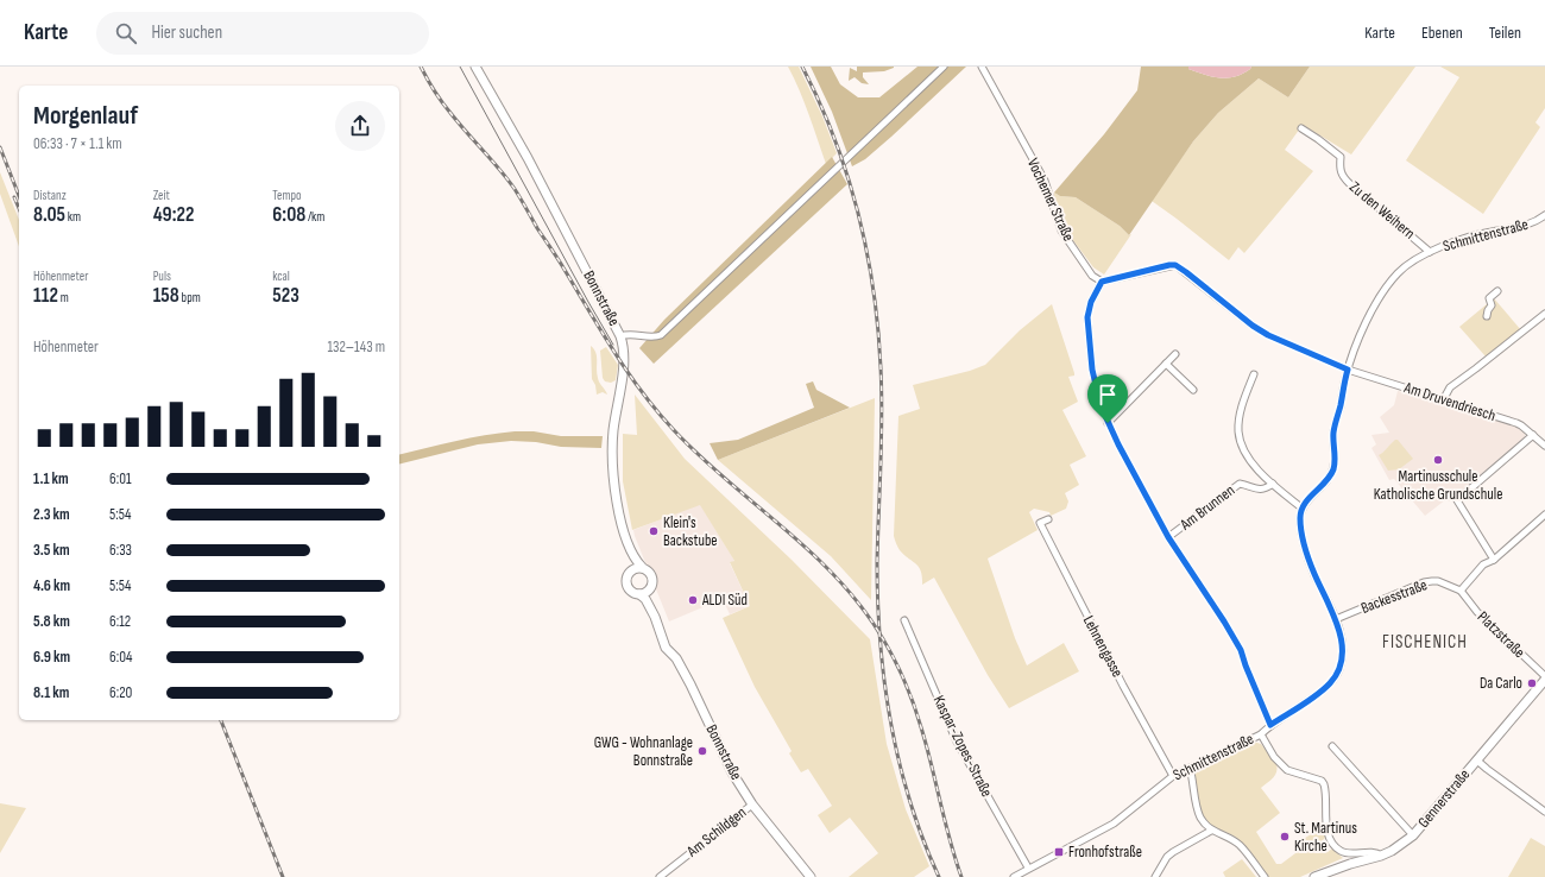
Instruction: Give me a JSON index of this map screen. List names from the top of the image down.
{
  "streets": {
    "main road": ["Bonnstraße", "Gennerstraße"],
    "street": [
      "Vochemer Straße",
      "Zu den Weihern",
      "Schmittenstraße",
      "Am Druvendriesch",
      "Am Brunnen",
      "Backesstraße",
      "Platzstraße",
      "Lehnengasse",
      "Kaspar-Zopes-Straße",
      "Am Schildgen"
    ]
  },
  "crossings": [
    ["Zu den Weihern", "Schmittenstraße"],
    ["Schmittenstraße", "Am Druvendriesch"],
    ["Schmittenstraße", "Backesstraße"],
    ["Schmittenstraße", "Lehnengasse"],
    ["Schmittenstraße", "Kaspar-Zopes-Straße"],
    ["Bonnstraße", "Am Schildgen"],
    ["Backesstraße", "Platzstraße"]
  ],
  "districts": ["FISCHENICH"],
  "places": {
    "other": [
      "Martinusschule Katholische Grundschule",
      "Klein's Backstube",
      "ALDI Süd",
      "Da Carlo",
      "GWG - Wohnanlage Bonnstraße",
      "St. Martinus Kirche"
    ],
    "transit": ["Fronhofstraße"]
  },
  "page": {
    "header": "Karte",
    "search": "Hier suchen",
    "nav": ["Karte", "Ebenen", "Teilen"],
    "heading": ["Morgenlauf", "06:33 · 7 × 1.1 km"],
    "stats": [
      ["Distanz", "8.05 km"],
      ["Zeit", "49:22"],
      ["Tempo", "6:08 /km"],
      ["Höhenmeter", "112 m"],
      ["Puls", "158 bpm"],
      ["kcal", "523"]
    ],
    "chart": ["Höhenmeter", "132–143 m"],
    "list": [
      {
        "name": "1.1 km",
        "note": "6:01"
      },
      {
        "name": "2.3 km",
        "note": "5:54"
      },
      {
        "name": "3.5 km",
        "note": "6:33"
      },
      {
        "name": "4.6 km",
        "note": "5:54"
      },
      {
        "name": "5.8 km",
        "note": "6:12"
      },
      {
        "name": "6.9 km",
        "note": "6:04"
      },
      {
        "name": "8.1 km",
        "note": "6:20"
      }
    ]
  }
}
